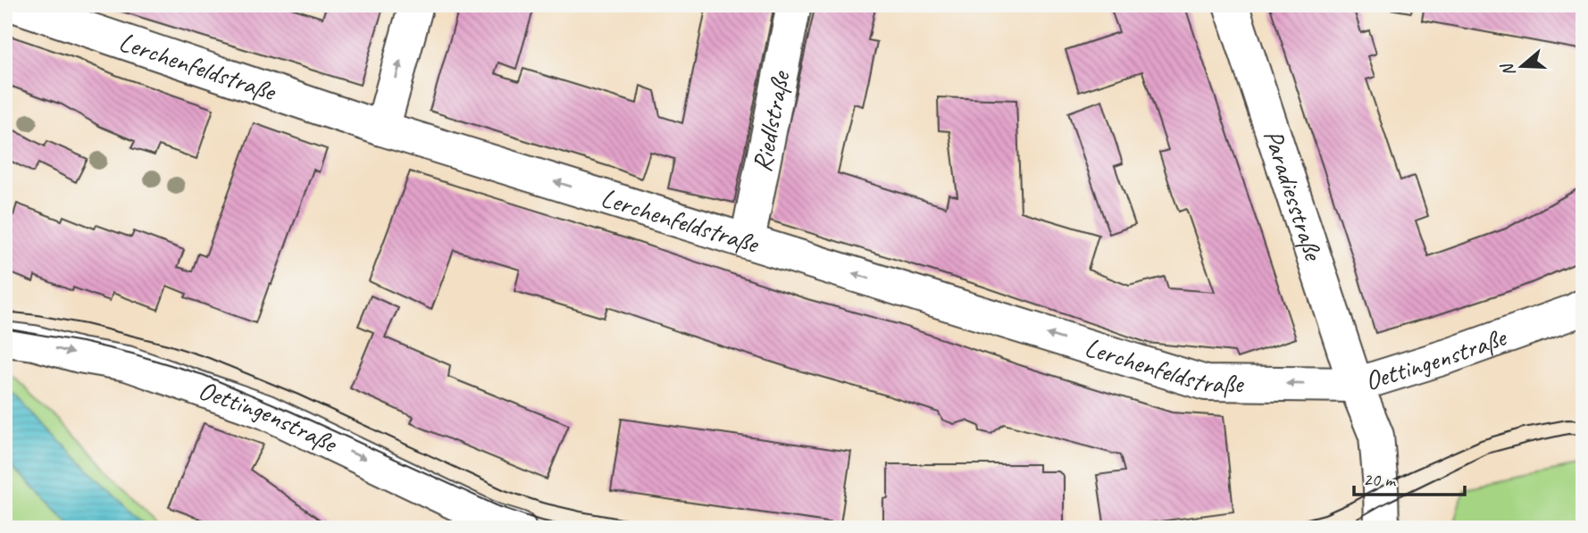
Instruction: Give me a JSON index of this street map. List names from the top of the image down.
{
  "streets": {
    "street": [
      "Lerchenfeldstraße",
      "Riedlstraße",
      "Paradiesstraße",
      "Oettingenstraße"
    ]
  },
  "crossings": [
    ["Lerchenfeldstraße", "Riedlstraße"],
    ["Lerchenfeldstraße", "Paradiesstraße"],
    ["Lerchenfeldstraße", "Oettingenstraße"],
    ["Paradiesstraße", "Oettingenstraße"]
  ],
  "one_way": ["Lerchenfeldstraße", "Oettingenstraße"],
  "scale_bar": "20 m",
  "north": "left"
}
